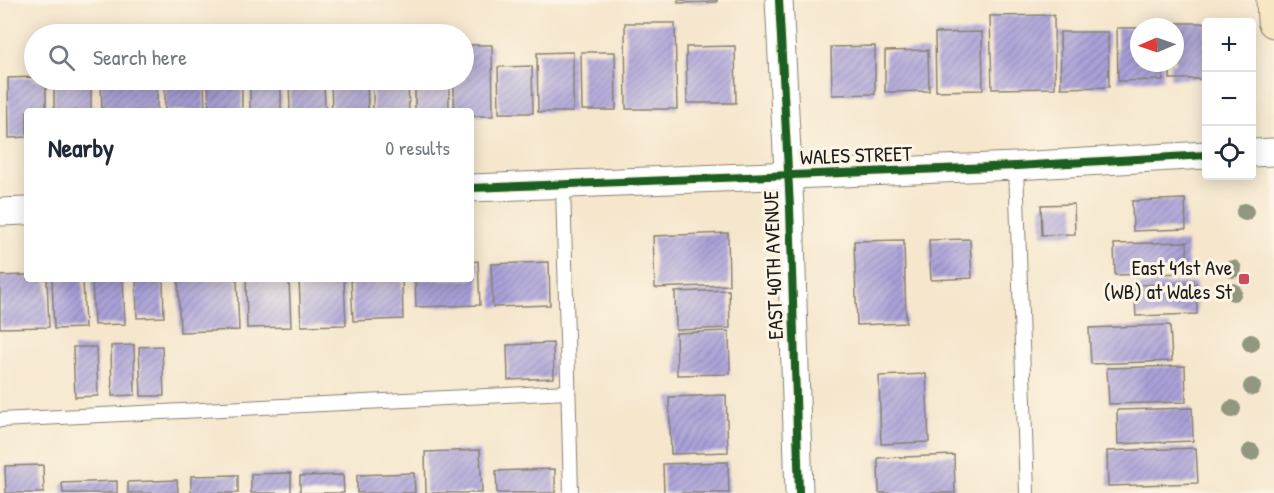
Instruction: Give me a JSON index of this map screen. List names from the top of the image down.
{
  "streets": {
    "street": ["WALES STREET", "EAST 40TH AVENUE"]
  },
  "crossings": [
    ["WALES STREET", "EAST 40TH AVENUE"]
  ],
  "places": {
    "transit": ["East 41st Ave (WB) at Wales St"]
  },
  "north": "left",
  "page": {
    "map_buttons": ["+", "−"],
    "search": "Search here",
    "heading": ["Nearby", "0 results"]
  }
}
